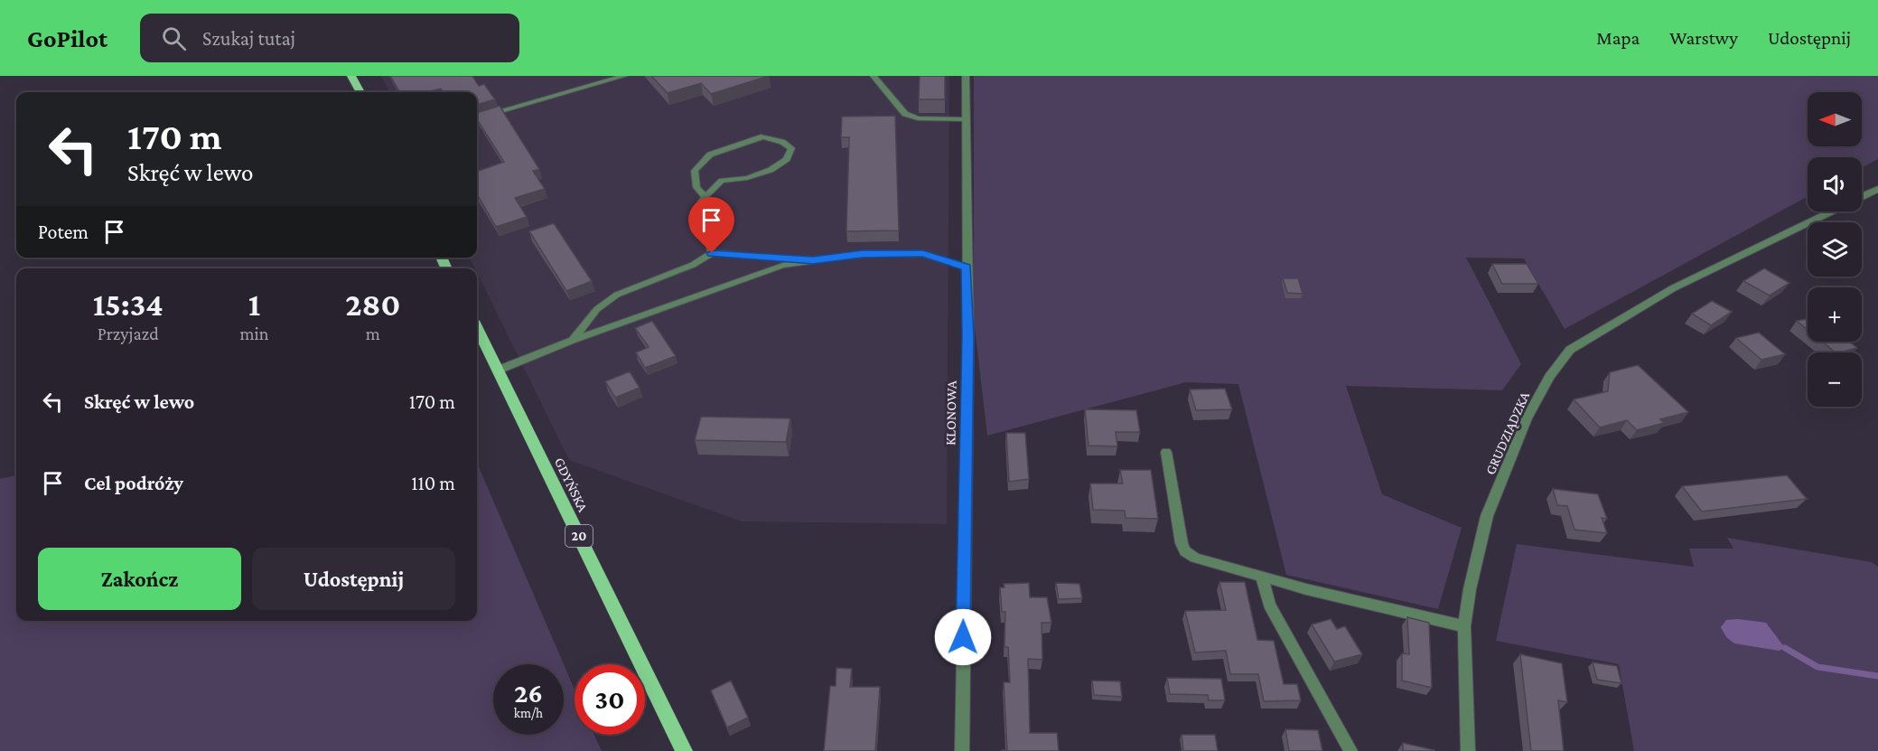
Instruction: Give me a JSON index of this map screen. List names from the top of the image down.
{
  "streets": {
    "main road": ["GDYŃSKA", "20"],
    "street": ["KLONOWA", "GRUDZIĄDZKA"]
  },
  "north": "left",
  "page": {
    "header": "GoPilot",
    "search": "Szukaj tutaj",
    "nav": ["Mapa", "Warstwy", "Udostępnij"],
    "map_buttons": ["+", "−"],
    "turn": ["170 m", "Skręć w lewo"],
    "then": "Potem",
    "eta": [
      "15:34",
      "Przyjazd",
      "1",
      "min",
      "280",
      "m"
    ],
    "list": [
      {
        "name": "Skręć w lewo",
        "value": "170 m"
      },
      {
        "name": "Cel podróży",
        "value": "110 m"
      }
    ],
    "buttons": ["Zakończ", "Udostępnij"],
    "speed": "26 km/h",
    "limit": "30"
  }
}
